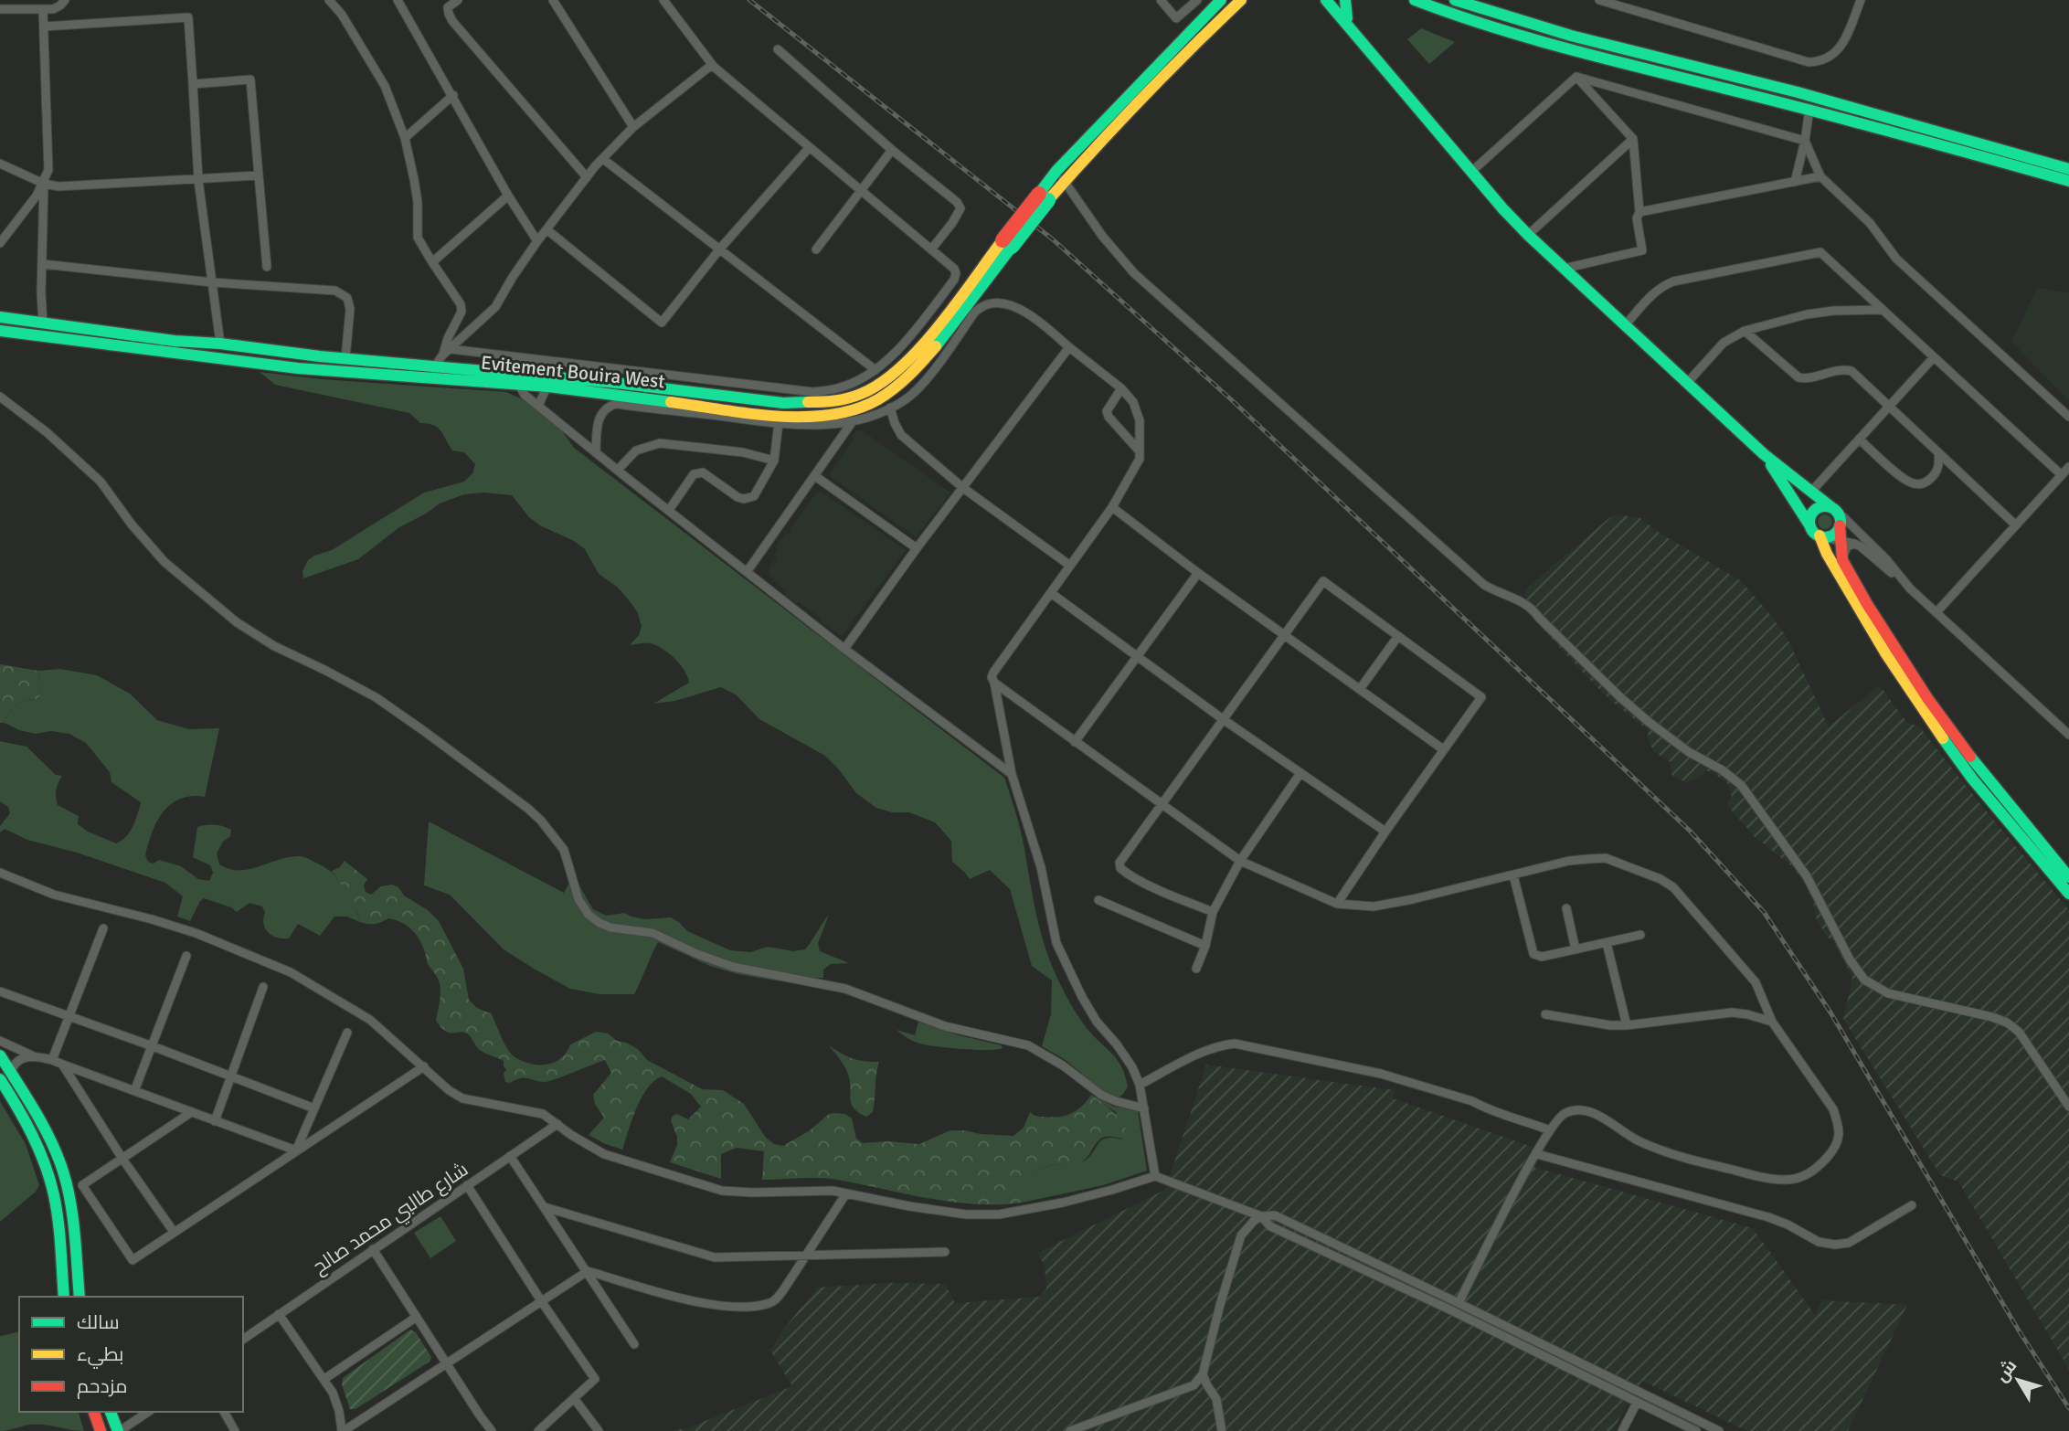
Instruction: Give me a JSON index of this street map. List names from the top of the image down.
{
  "streets": {
    "main road": ["Evitement Bouira West"],
    "street": ["شارع طالبي محمد صالح"]
  },
  "legend": ["سالك", "بطيء", "مزدحم"],
  "north": "top left"
}
